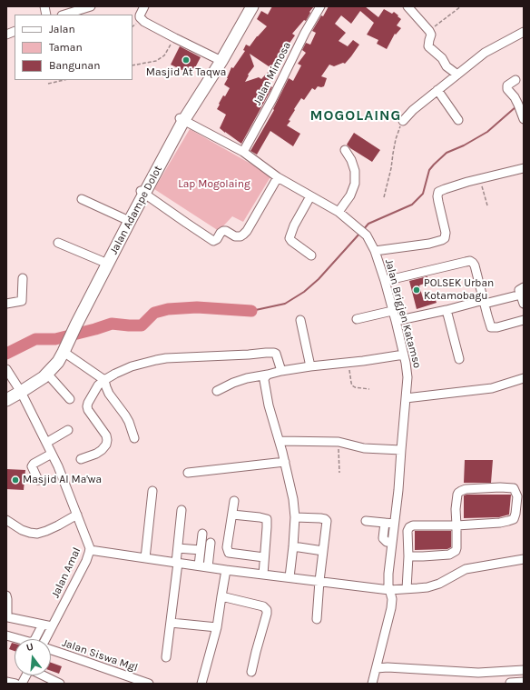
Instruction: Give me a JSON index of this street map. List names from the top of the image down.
{
  "streets": {
    "highway": ["Jalan Adampe Dolot"],
    "street": [
      "Jalan Mimosa",
      "Jalan Brigjen Katamso",
      "Jalan Amal",
      "Jalan Siswa Mgl"
    ]
  },
  "crossings": [
    ["Jalan Mimosa", "Jalan Brigjen Katamso"],
    ["Jalan Adampe Dolot", "Jalan Brigjen Katamso"],
    ["Jalan Adampe Dolot", "Jalan Amal"]
  ],
  "districts": ["MOGOLAING"],
  "parks": ["Lap Mogolaing"],
  "places": ["Masjid At Taqwa", "POLSEK Urban Kotamobagu", "Masjid Al Ma'wa"],
  "legend": ["Jalan", "Taman", "Bangunan"],
  "north": "top"
}
